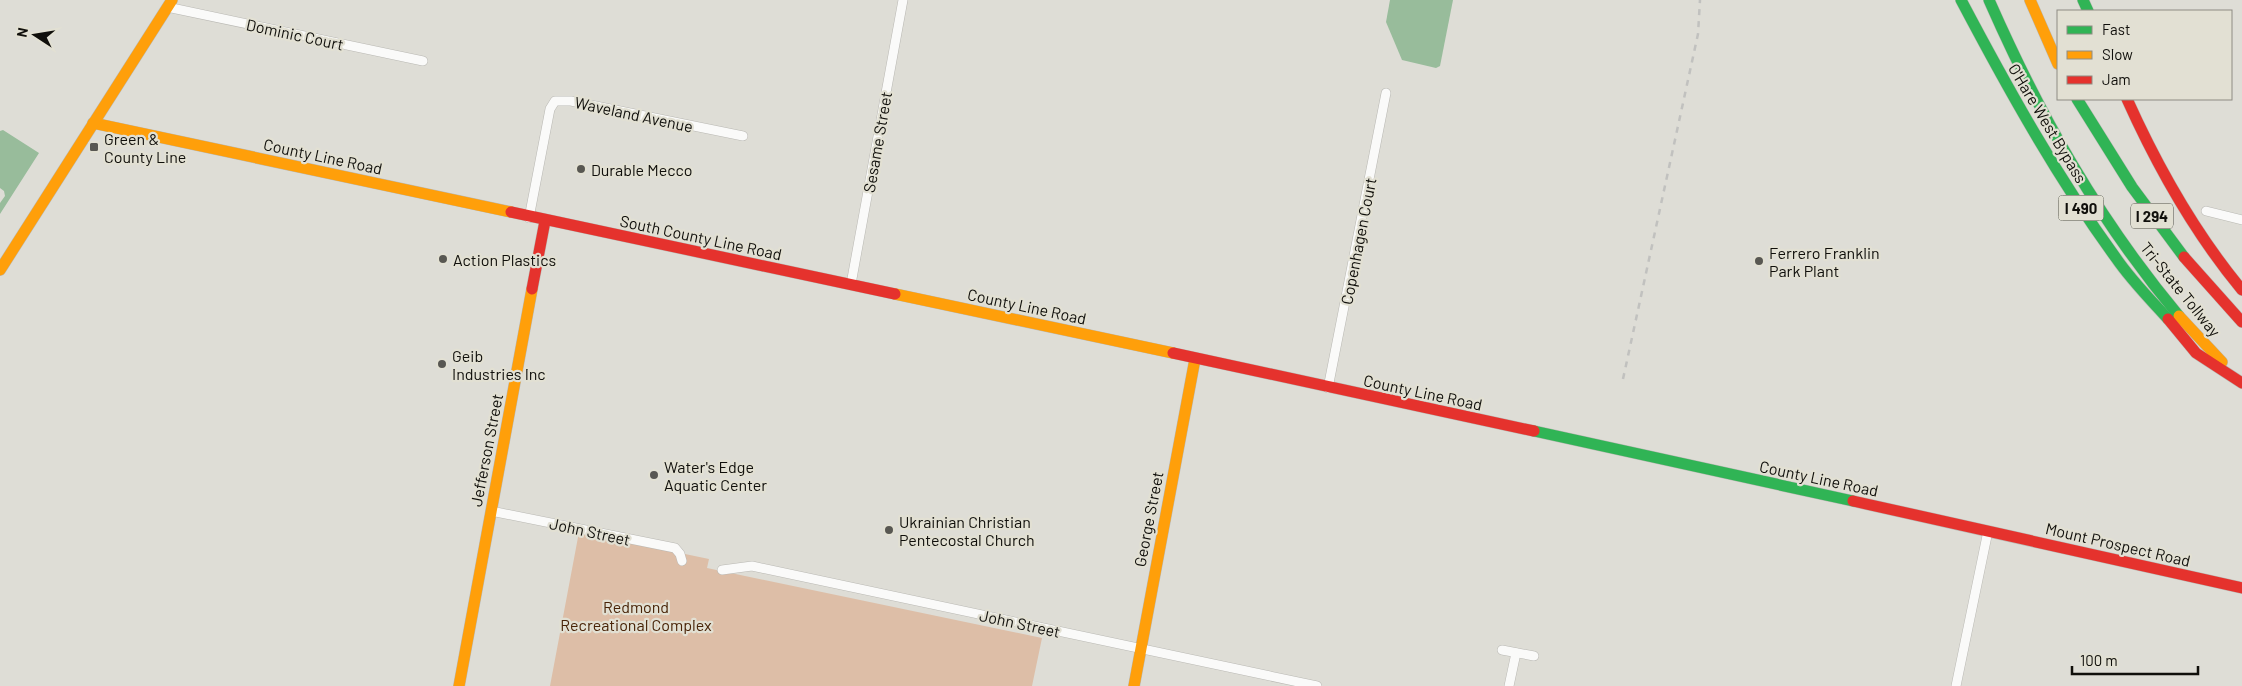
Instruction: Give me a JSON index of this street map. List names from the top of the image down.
{
  "streets": {
    "main road": [
      "O'Hare West Bypass",
      "County Line Road",
      "I 490",
      "I 294",
      "South County Line Road",
      "Tri-State Tollway",
      "Jefferson Street",
      "George Street",
      "Mount Prospect Road"
    ],
    "street": [
      "Dominic Court",
      "Waveland Avenue",
      "Sesame Street",
      "Copenhagen Court",
      "John Street"
    ]
  },
  "crossings": [
    ["Waveland Avenue", "County Line Road"],
    ["O'Hare West Bypass", "Tri-State Tollway"],
    ["Sesame Street", "County Line Road"],
    ["Sesame Street", "South County Line Road"],
    ["County Line Road", "South County Line Road"],
    ["County Line Road", "Copenhagen Court"],
    ["County Line Road", "Jefferson Street"],
    ["County Line Road", "George Street"],
    ["County Line Road", "Mount Prospect Road"],
    ["South County Line Road", "Jefferson Street"],
    ["Jefferson Street", "John Street"],
    ["George Street", "John Street"]
  ],
  "parks": ["Redmond Recreational Complex"],
  "places": {
    "transit": ["Green & County Line"],
    "other": [
      "Durable Mecco",
      "Action Plastics",
      "Ferrero Franklin Park Plant",
      "Geib Industries Inc",
      "Water's Edge Aquatic Center",
      "Ukrainian Christian Pentecostal Church"
    ]
  },
  "legend": ["Fast", "Slow", "Jam"],
  "scale_bar": "100 m",
  "north": "left"
}
